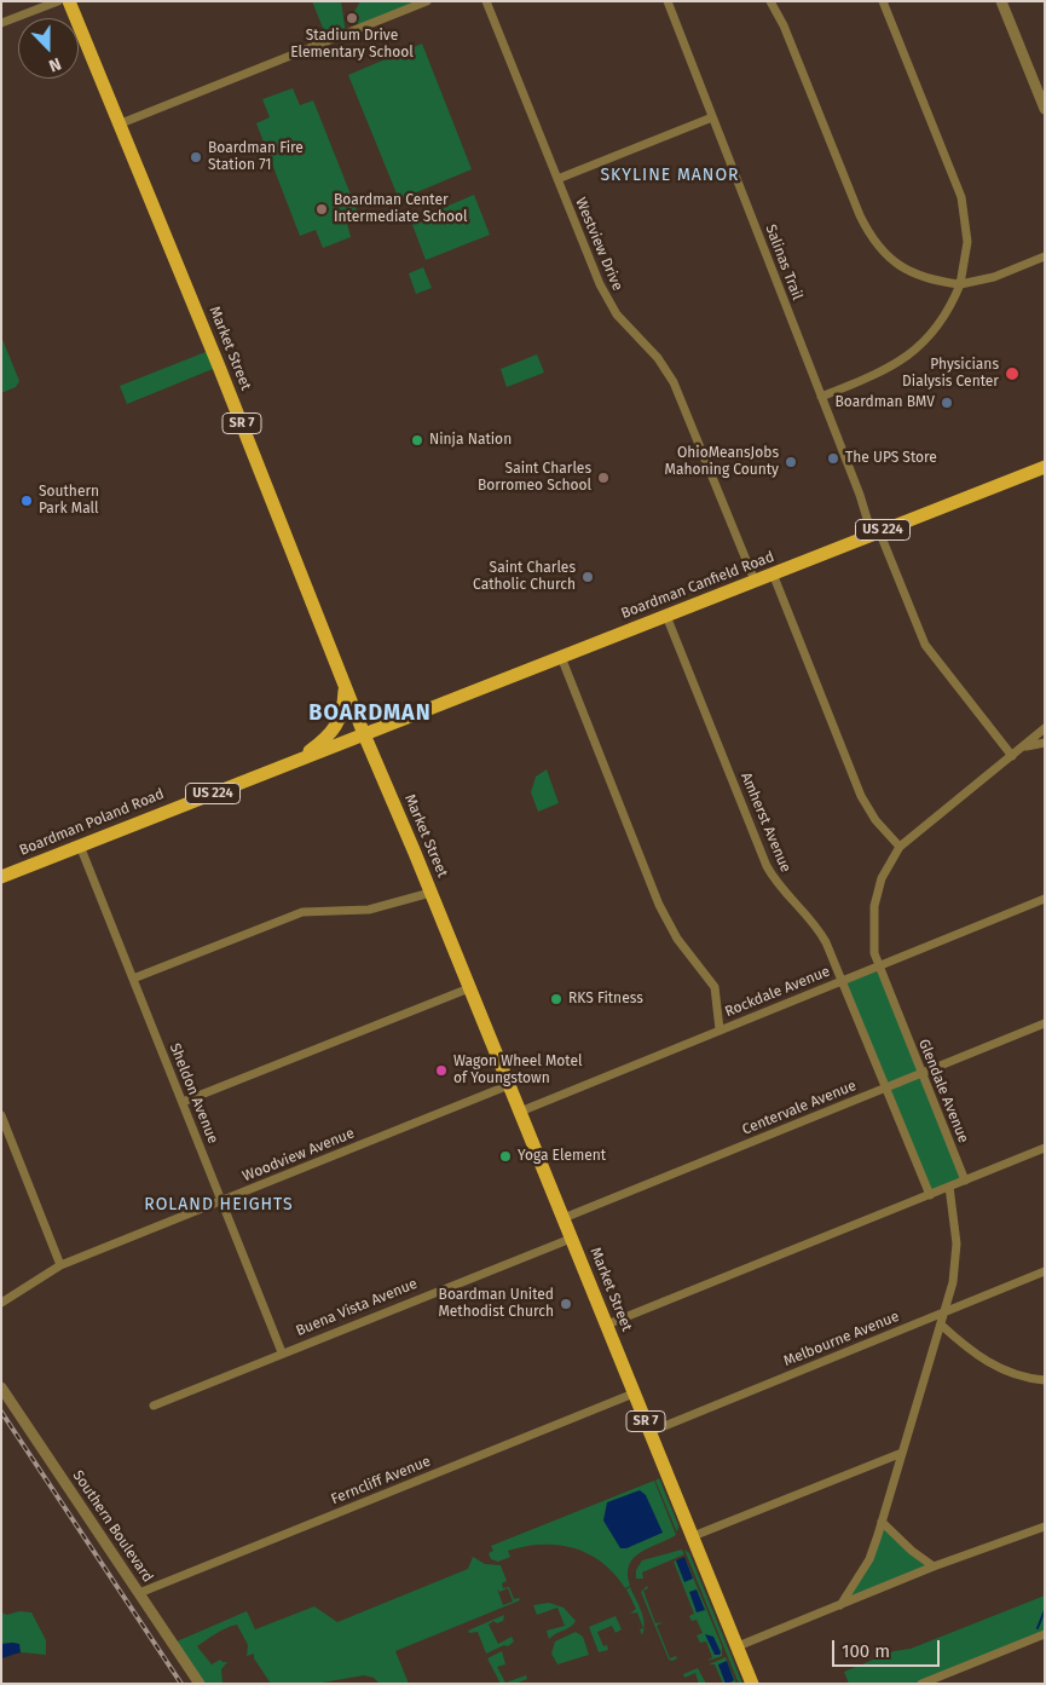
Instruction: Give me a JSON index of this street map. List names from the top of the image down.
{
  "streets": {
    "main road": [
      "Market Street",
      "SR 7",
      "US 224",
      "Boardman Canfield Road",
      "Boardman Poland Road"
    ],
    "street": [
      "Westview Drive",
      "Salinas Trail",
      "Amherst Avenue",
      "Rockdale Avenue",
      "Glendale Avenue",
      "Sheldon Avenue",
      "Centervale Avenue",
      "Woodview Avenue",
      "Buena Vista Avenue",
      "Melbourne Avenue",
      "Ferncliff Avenue",
      "Southern Boulevard"
    ]
  },
  "crossings": [
    ["Westview Drive", "Boardman Canfield Road"],
    ["Salinas Trail", "Boardman Canfield Road"],
    ["Salinas Trail", "Glendale Avenue"],
    ["Market Street", "Boardman Canfield Road"],
    ["Market Street", "Boardman Poland Road"],
    ["Market Street", "Rockdale Avenue"],
    ["Market Street", "Centervale Avenue"],
    ["Market Street", "Woodview Avenue"],
    ["Market Street", "Buena Vista Avenue"],
    ["Market Street", "Melbourne Avenue"],
    ["Market Street", "Ferncliff Avenue"],
    ["Boardman Canfield Road", "Boardman Poland Road"],
    ["Boardman Canfield Road", "Amherst Avenue"],
    ["Boardman Poland Road", "Sheldon Avenue"],
    ["Amherst Avenue", "Rockdale Avenue"],
    ["Amherst Avenue", "Centervale Avenue"],
    ["Rockdale Avenue", "Glendale Avenue"],
    ["Glendale Avenue", "Centervale Avenue"],
    ["Sheldon Avenue", "Woodview Avenue"],
    ["Sheldon Avenue", "Buena Vista Avenue"],
    ["Ferncliff Avenue", "Southern Boulevard"]
  ],
  "districts": ["SKYLINE MANOR", "BOARDMAN", "ROLAND HEIGHTS"],
  "places": [
    "Stadium Drive Elementary School",
    "Boardman Fire Station 71",
    "Boardman Center Intermediate School",
    "Physicians Dialysis Center",
    "Boardman BMV",
    "Ninja Nation",
    "The UPS Store",
    "OhioMeansJobs Mahoning County",
    "Saint Charles Borromeo School",
    "Southern Park Mall",
    "Saint Charles Catholic Church",
    "RKS Fitness",
    "Wagon Wheel Motel of Youngstown",
    "Yoga Element",
    "Boardman United Methodist Church"
  ],
  "scale_bar": "100 m",
  "north": "bottom"
}
